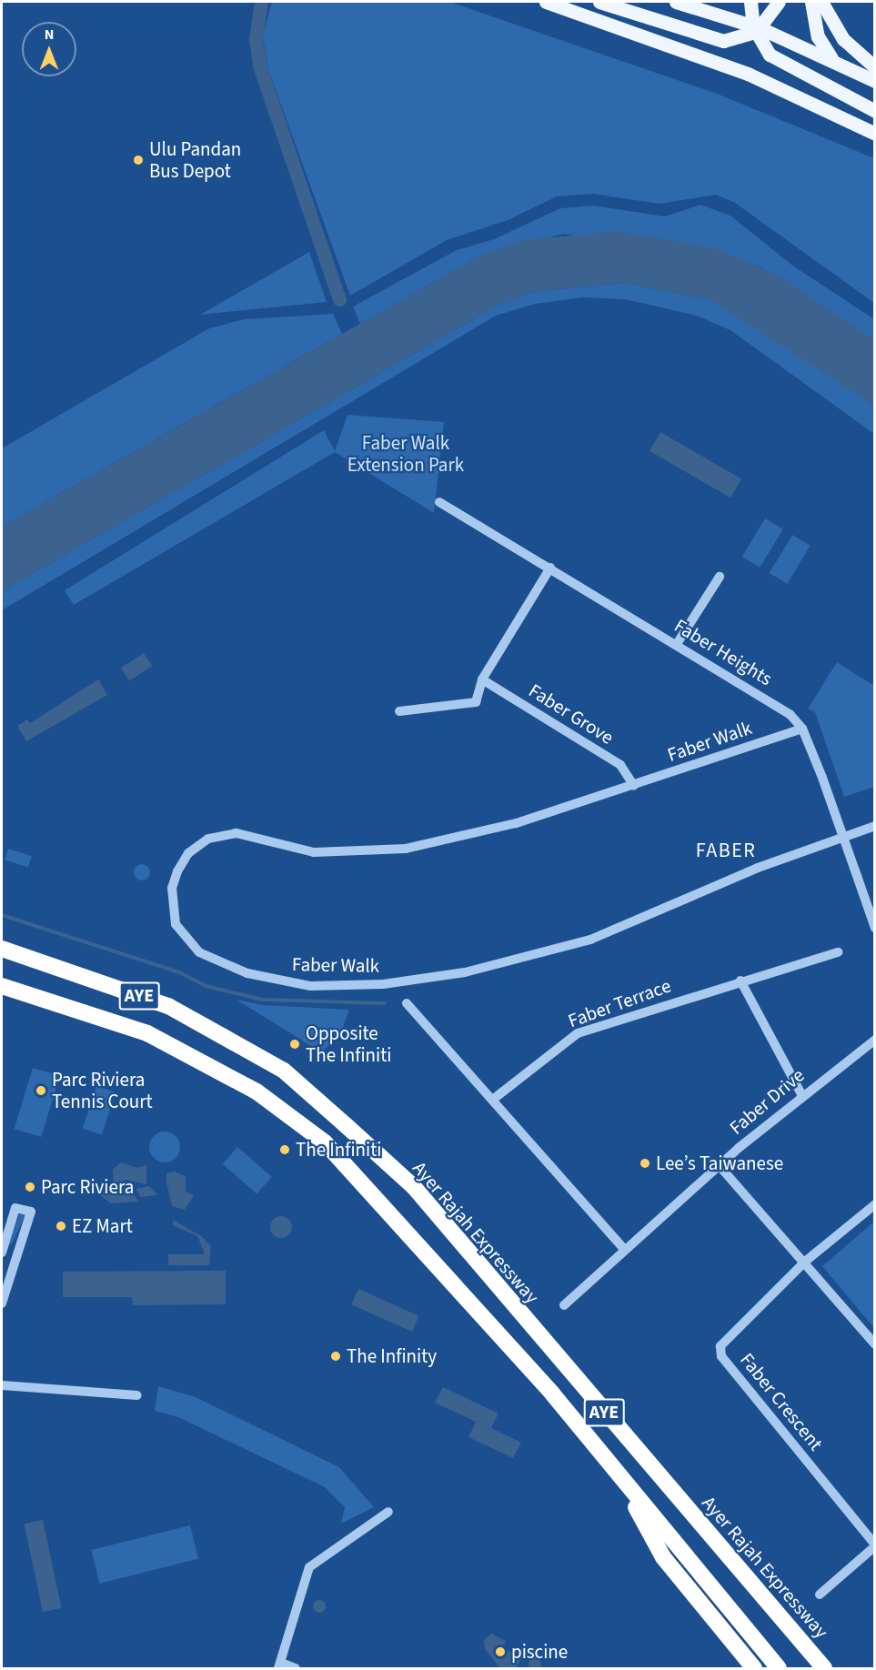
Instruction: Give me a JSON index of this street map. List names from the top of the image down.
{
  "streets": {
    "highway": ["AYE", "Ayer Rajah Expressway"],
    "street": [
      "Faber Heights",
      "Faber Grove",
      "Faber Walk",
      "Faber Terrace",
      "Faber Drive",
      "Faber Crescent"
    ]
  },
  "crossings": [
    ["Faber Heights", "Faber Walk"],
    ["Faber Grove", "Faber Walk"]
  ],
  "districts": ["FABER"],
  "parks": ["Faber Walk Extension Park"],
  "places": [
    "Ulu Pandan Bus Depot",
    "Opposite The Infiniti",
    "Parc Riviera Tennis Court",
    "The Infiniti",
    "Lee’s Taiwanese",
    "Parc Riviera",
    "EZ Mart",
    "The Infinity",
    "piscine"
  ],
  "north": "top"
}
